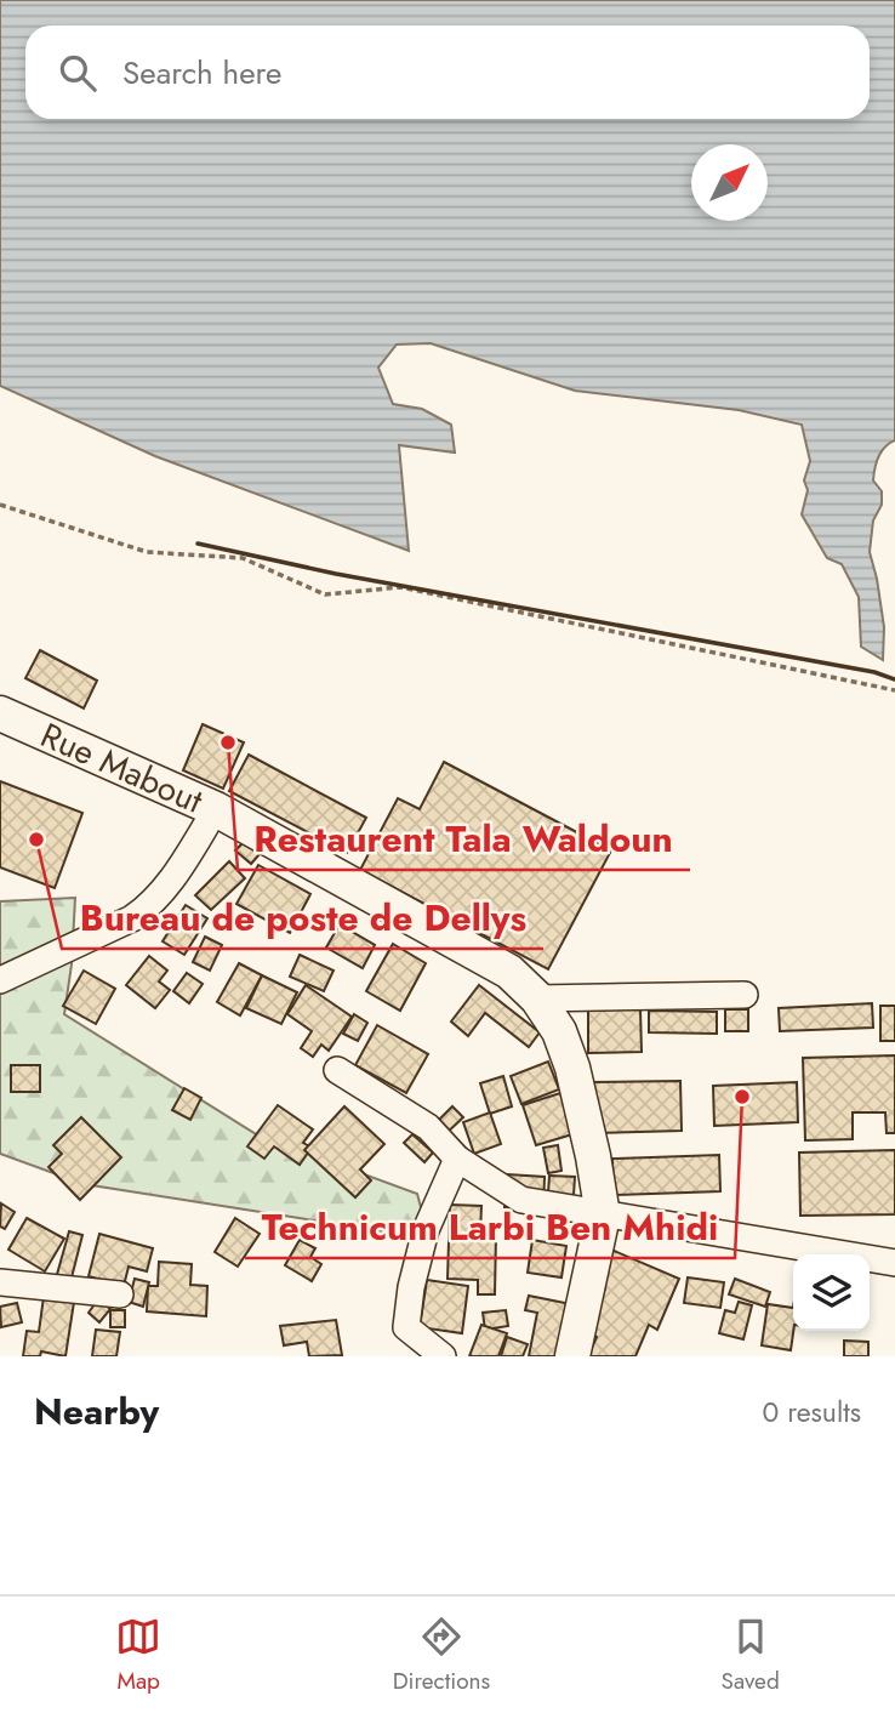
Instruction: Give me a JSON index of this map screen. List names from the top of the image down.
{
  "streets": {
    "main road": ["Rue Mabout"]
  },
  "places": ["Restaurent Tala Waldoun", "Bureau de poste de Dellys", "Technicum Larbi Ben Mhidi"],
  "north": "top right",
  "page": {
    "search": "Search here",
    "heading": ["Nearby", "0 results"],
    "nav": ["Map", "Directions", "Saved"]
  }
}
